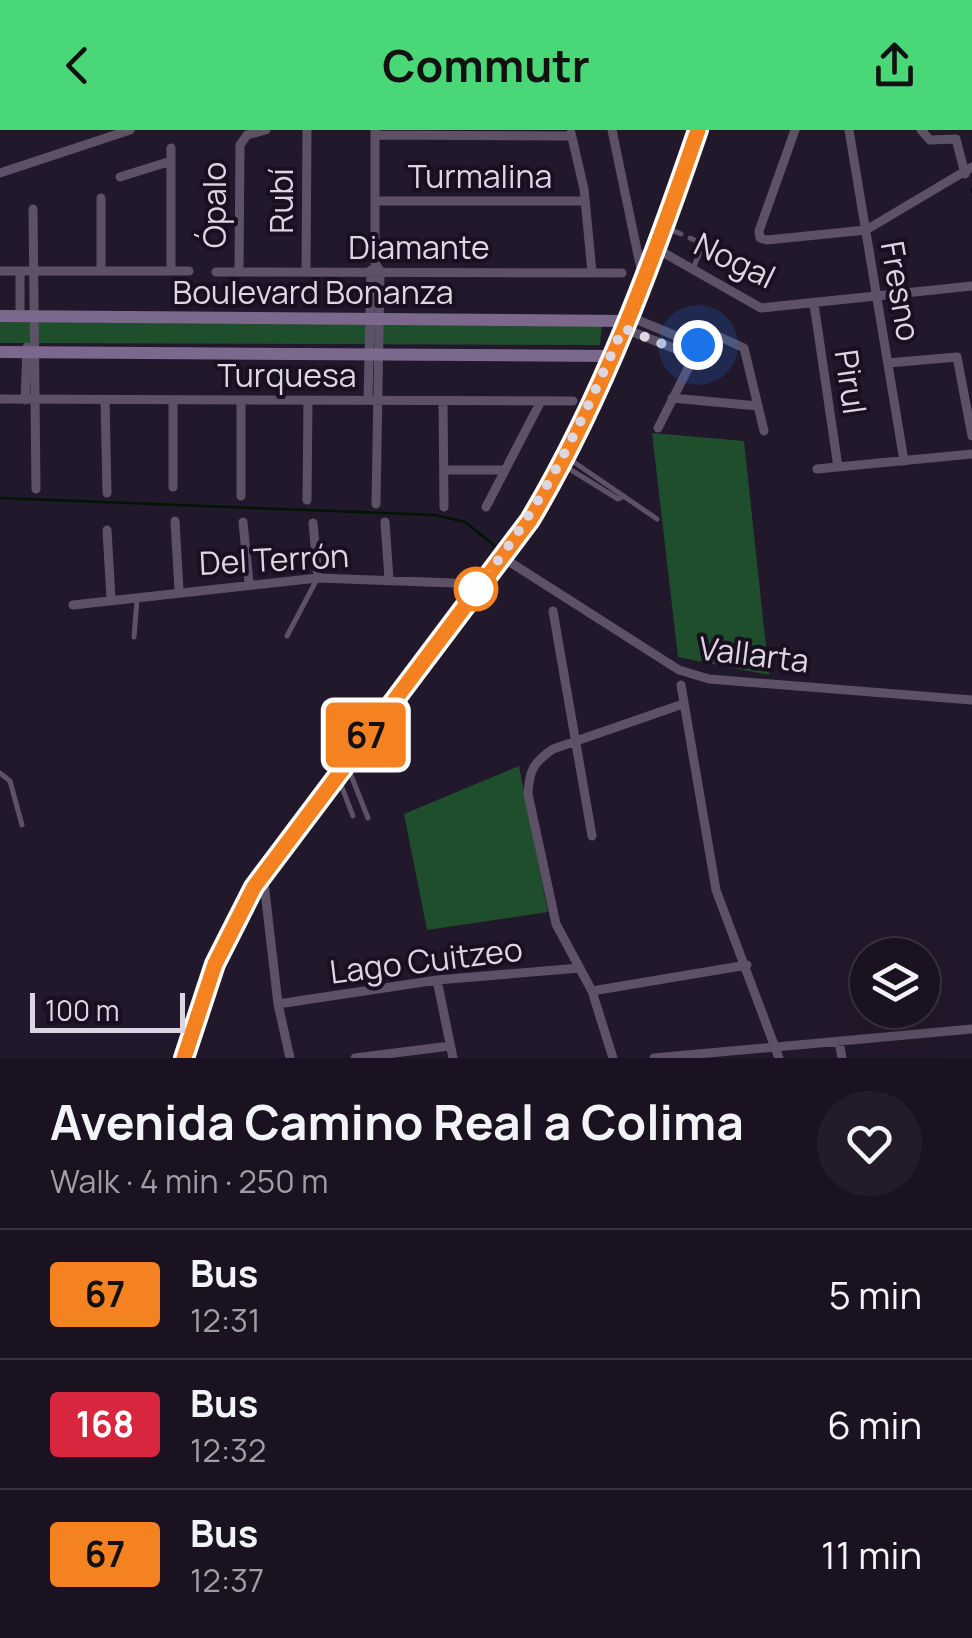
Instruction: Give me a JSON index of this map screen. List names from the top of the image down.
{
  "streets": {
    "street": [
      "Turmalina",
      "Rubí",
      "Ópalo",
      "Diamante",
      "Nogal",
      "Fresno",
      "Boulevard Bonanza",
      "Turquesa",
      "Pirul",
      "Del Terrón",
      "Vallarta",
      "Lago Cuitzeo"
    ]
  },
  "crossings": [
    ["Rubí", "Diamante"],
    ["Ópalo", "Diamante"],
    ["Nogal", "Fresno"],
    ["Nogal", "Pirul"]
  ],
  "lines": ["bus line 67"],
  "scale_bar": "100 m",
  "page": {
    "header": "Commutr",
    "on_map": "67",
    "scale": "100 m",
    "heading": ["Avenida Camino Real a Colima", "Walk · 4 min · 250 m"],
    "list": [
      {
        "mark": "67",
        "name": "Bus",
        "note": "12:31",
        "value": "5 min"
      },
      {
        "mark": "168",
        "name": "Bus",
        "note": "12:32",
        "value": "6 min"
      },
      {
        "mark": "67",
        "name": "Bus",
        "note": "12:37",
        "value": "11 min"
      }
    ]
  }
}
